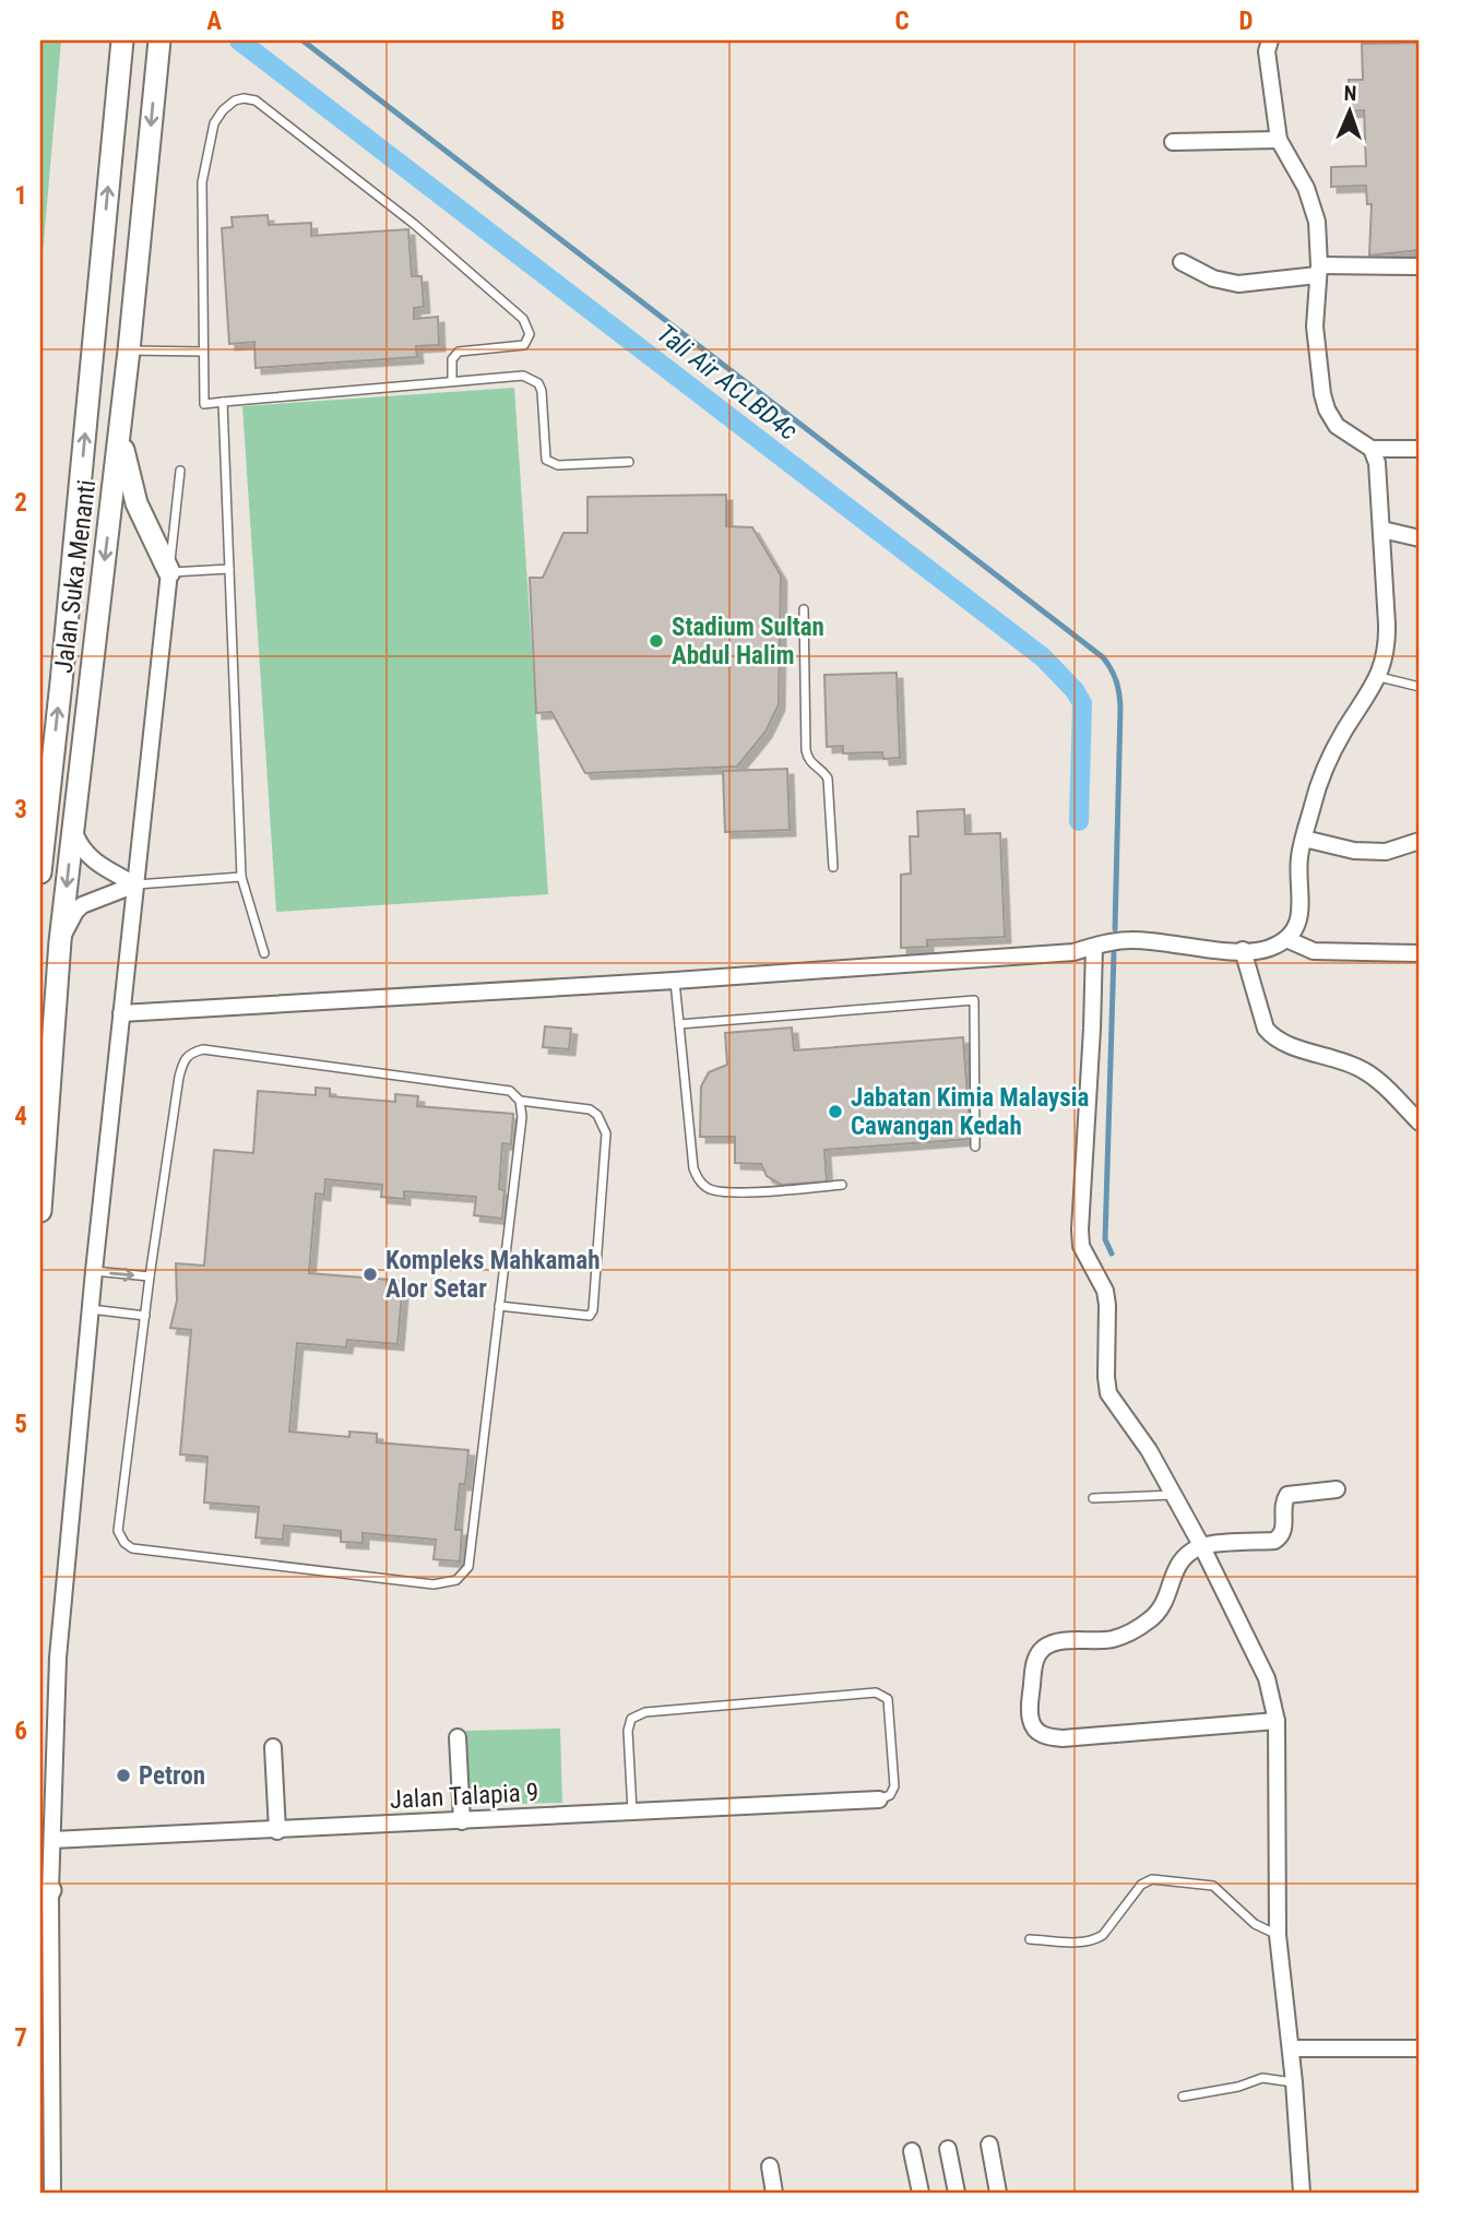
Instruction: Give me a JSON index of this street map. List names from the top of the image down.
{
  "streets": {
    "main road": ["Jalan Suka Menanti"],
    "street": ["Jalan Talapia 9"]
  },
  "water": ["Tali Air ACLBD4c"],
  "places": [
    "Stadium Sultan Abdul Halim",
    "Jabatan Kimia Malaysia Cawangan Kedah",
    "Kompleks Mahkamah Alor Setar",
    "Petron"
  ],
  "north": "top",
  "grid": {
    "columns": [
      "A",
      "B",
      "C",
      "D"
    ],
    "rows": [
      "1",
      "2",
      "3",
      "4",
      "5",
      "6",
      "7"
    ]
  }
}
